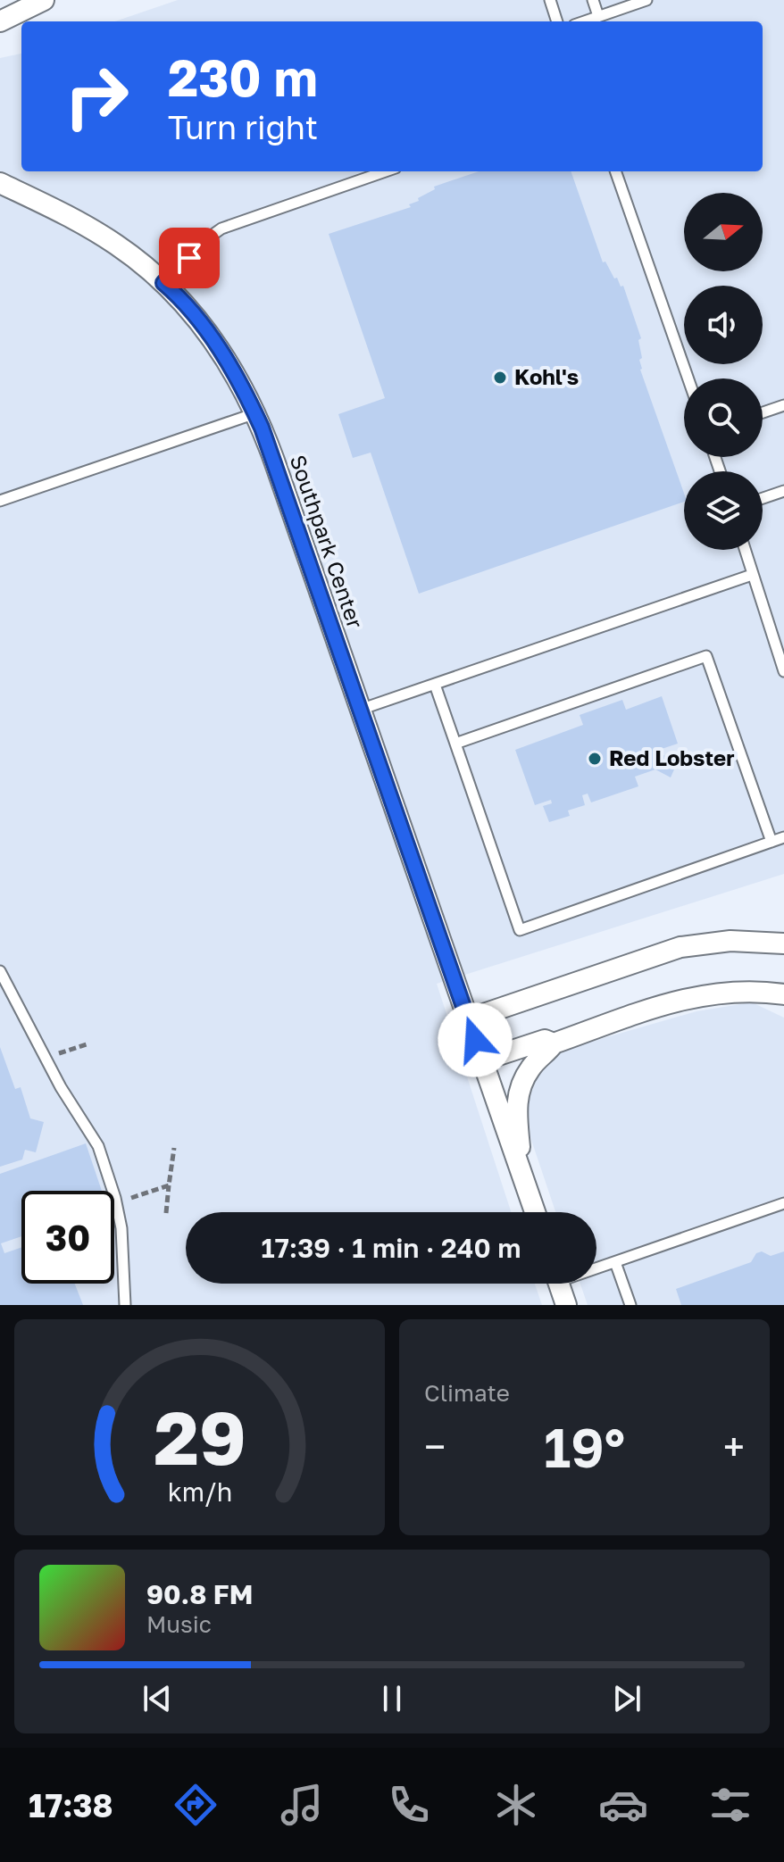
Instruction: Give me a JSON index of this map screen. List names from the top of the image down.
{
  "streets": {
    "street": ["Southpark Center"]
  },
  "places": ["Kohl's", "Red Lobster"],
  "north": "right",
  "page": {
    "turn": ["230 m", "Turn right"],
    "limit": "30",
    "trip": "17:39 · 1 min · 240 m",
    "tile": "Climate",
    "heat": ["−", "19°", "+"],
    "song": ["90.8 FM", "Music"],
    "tabs": "17:38",
    "gauge": ["29", "km/h"]
  }
}
